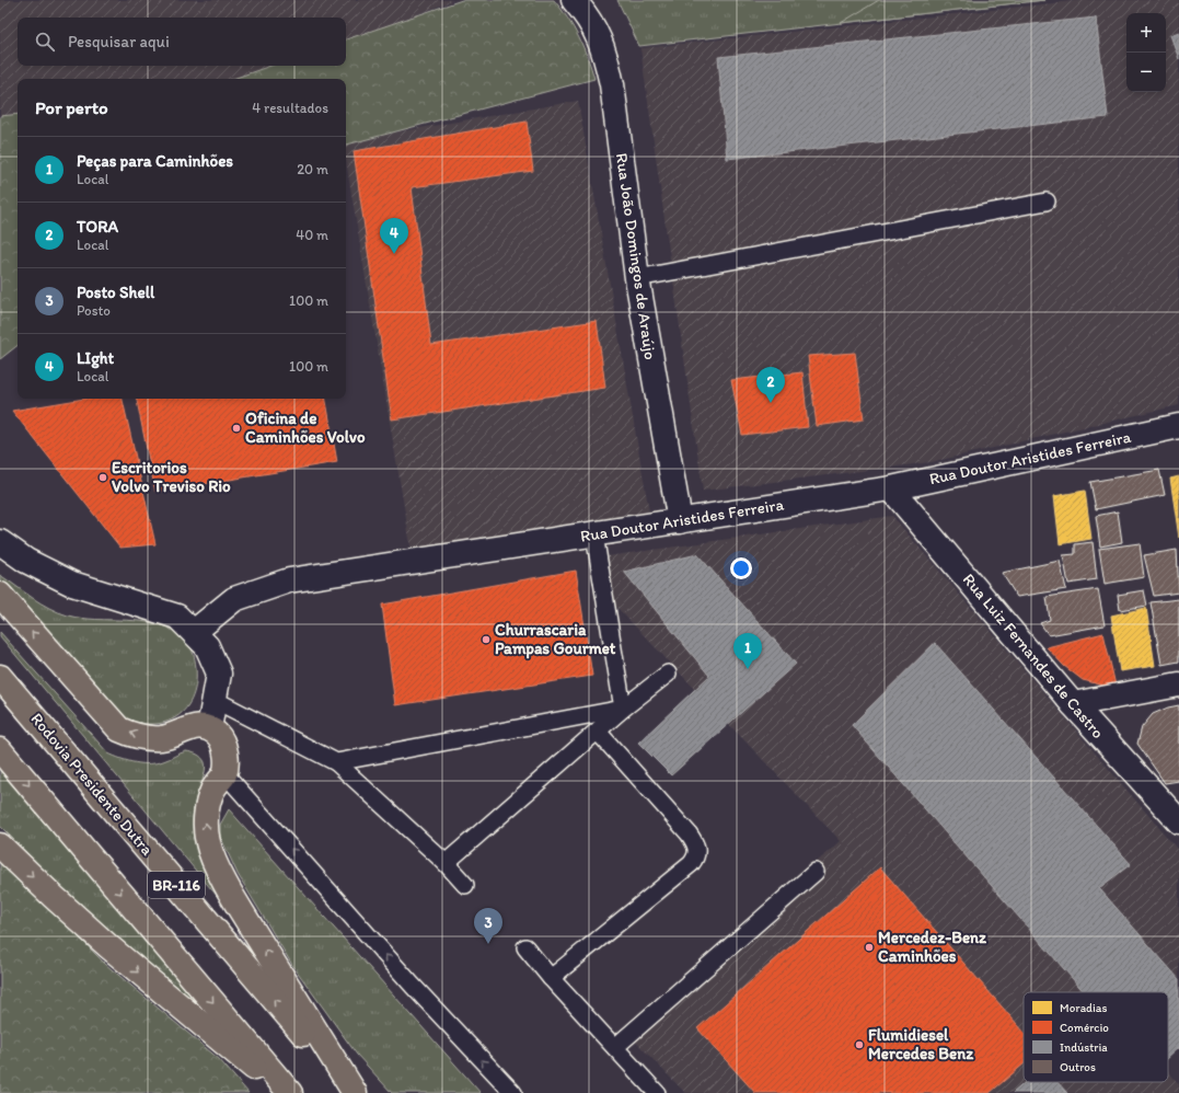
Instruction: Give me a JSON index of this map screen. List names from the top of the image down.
{
  "streets": {
    "highway": ["Rodovia Presidente Dutra", "BR-116"],
    "street": ["Rua João Domingos de Araújo", "Rua Doutor Aristides Ferreira", "Rua Luiz Fernandes de Castro"]
  },
  "crossings": [
    ["Rua João Domingos de Araújo", "Rua Doutor Aristides Ferreira"],
    ["Rua Doutor Aristides Ferreira", "Rua Luiz Fernandes de Castro"]
  ],
  "places": [
    "Oficina de Caminhões Volvo",
    "Escritorios Volvo Treviso Rio",
    "Churrascaria Pampas Gourmet",
    "Mercedez-Benz Caminhões",
    "Flumidiesel Mercedes Benz"
  ],
  "legend": [
    "Moradias",
    "Comércio",
    "Indústria",
    "Outros"
  ],
  "page": {
    "map_buttons": ["+", "−"],
    "search": "Pesquisar aqui",
    "heading": ["Por perto", "4 resultados"],
    "list": [
      {
        "mark": "1",
        "name": "Peças para Caminhões",
        "note": "Local",
        "value": "20 m"
      },
      {
        "mark": "2",
        "name": "TORA",
        "note": "Local",
        "value": "40 m"
      },
      {
        "mark": "3",
        "name": "Posto Shell",
        "note": "Posto",
        "value": "100 m"
      },
      {
        "mark": "4",
        "name": "LIght",
        "note": "Local",
        "value": "100 m"
      }
    ],
    "pins": [
      "4",
      "2",
      "1",
      "3"
    ]
  }
}
